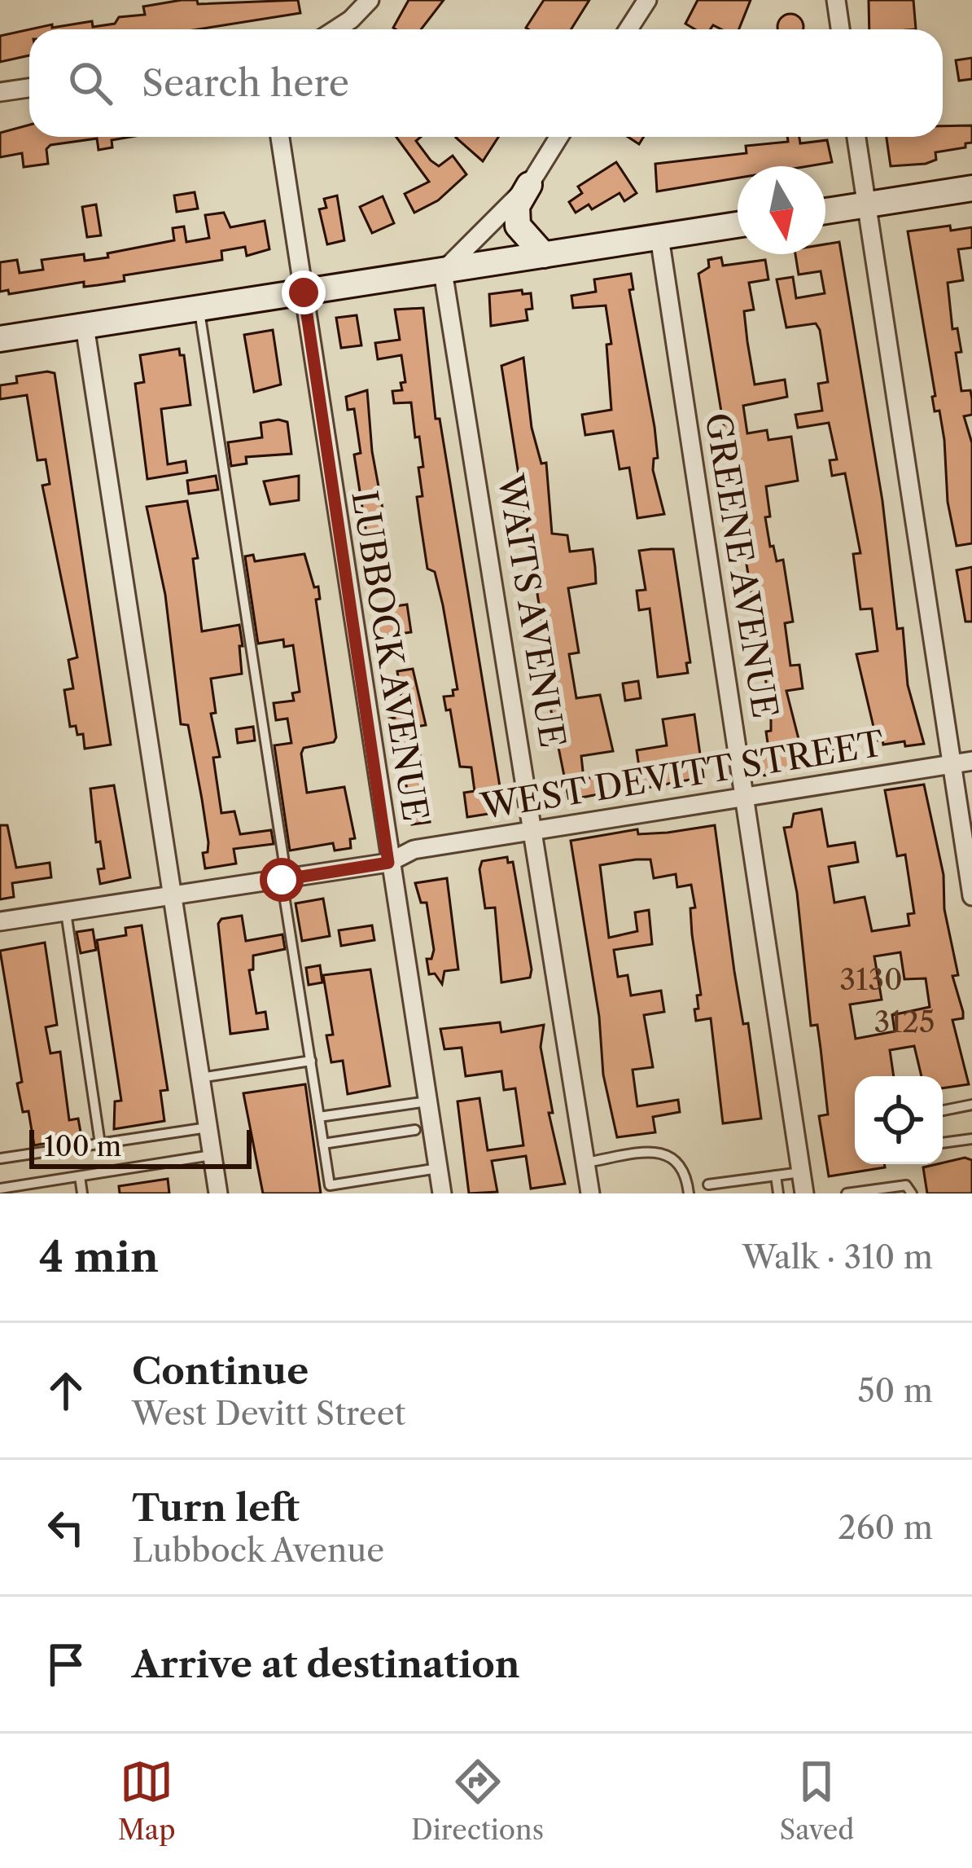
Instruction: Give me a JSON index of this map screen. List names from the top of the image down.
{
  "streets": {
    "street": [
      "GREENE AVENUE",
      "WAITS AVENUE",
      "LUBBOCK AVENUE",
      "WEST DEVITT STREET"
    ]
  },
  "crossings": [
    ["GREENE AVENUE", "WEST DEVITT STREET"],
    ["WAITS AVENUE", "WEST DEVITT STREET"],
    ["LUBBOCK AVENUE", "WEST DEVITT STREET"]
  ],
  "house_numbers": ["3130", "3125"],
  "scale_bar": "100 m",
  "north": "bottom",
  "page": {
    "search": "Search here",
    "scale": "100 m",
    "heading": ["4 min", "Walk · 310 m"],
    "list": [
      ["Continue", "West Devitt Street", "50 m"],
      ["Turn left", "Lubbock Avenue", "260 m"],
      "Arrive at destination"
    ],
    "nav": ["Map", "Directions", "Saved"]
  }
}
